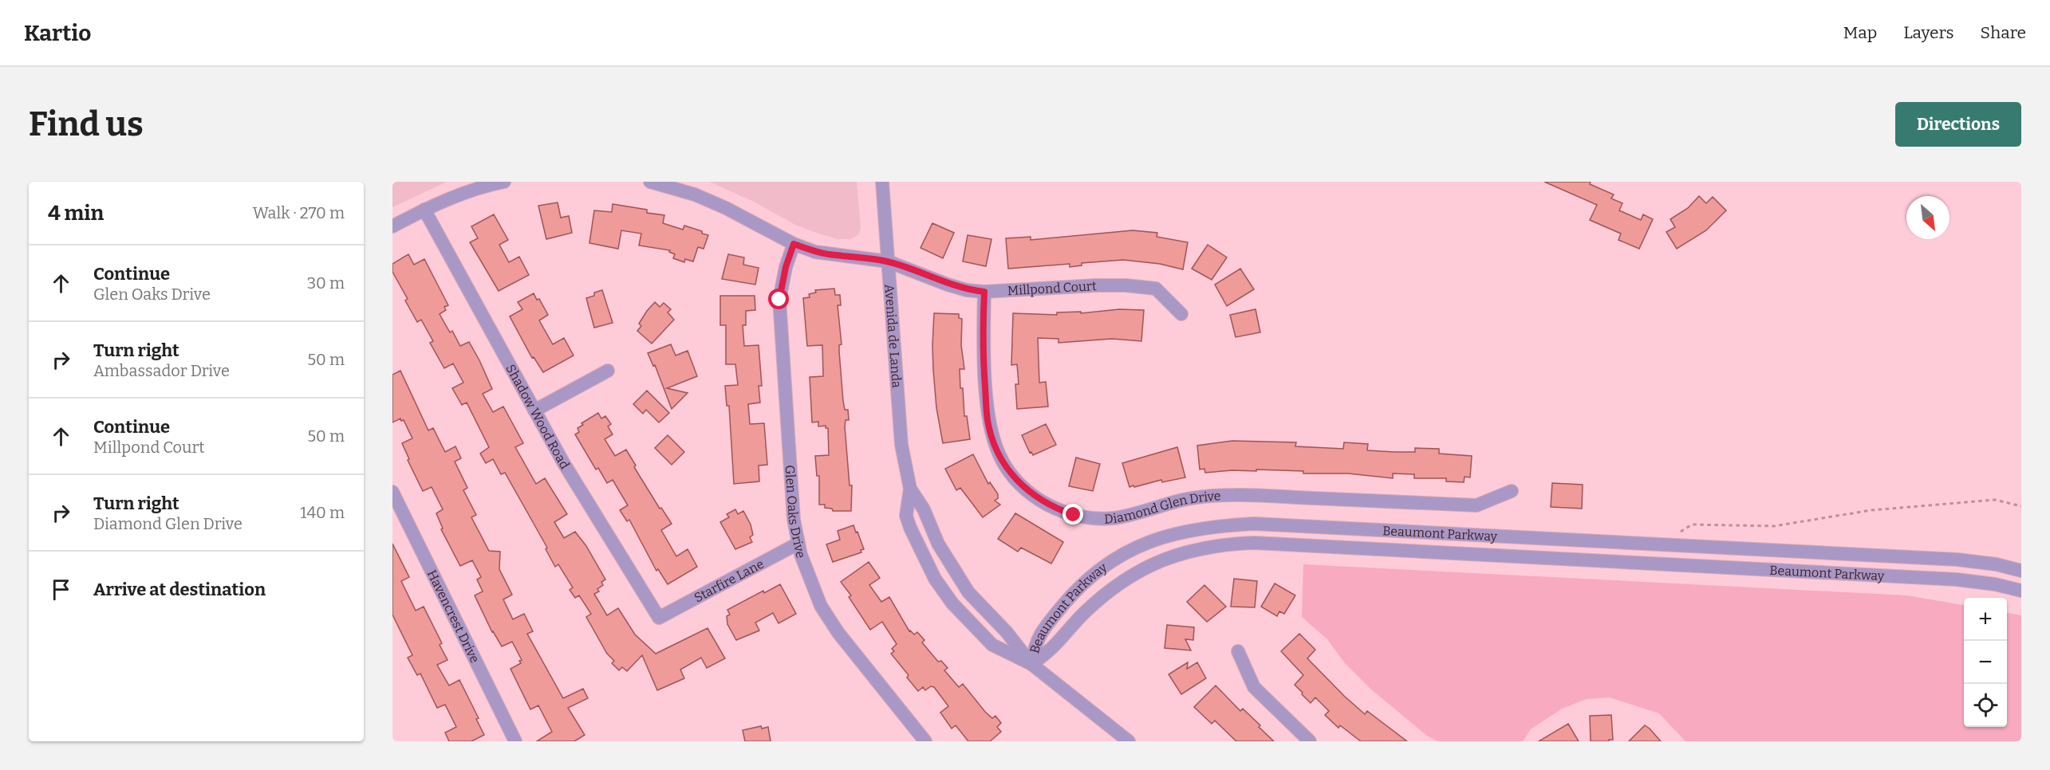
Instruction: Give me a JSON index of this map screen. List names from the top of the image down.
{
  "streets": {
    "street": [
      "Millpond Court",
      "Avenida de Landa",
      "Shadow Wood Road",
      "Diamond Glen Drive",
      "Glen Oaks Drive",
      "Beaumont Parkway",
      "Starfire Lane",
      "Havencrest Drive"
    ]
  },
  "crossings": [
    ["Millpond Court", "Avenida de Landa"],
    ["Millpond Court", "Diamond Glen Drive"],
    ["Millpond Court", "Glen Oaks Drive"],
    ["Avenida de Landa", "Beaumont Parkway"],
    ["Shadow Wood Road", "Starfire Lane"],
    ["Glen Oaks Drive", "Starfire Lane"]
  ],
  "north": "bottom right",
  "page": {
    "header": "Kartio",
    "nav": ["Map", "Layers", "Share"],
    "buttons": "Directions",
    "title": "Find us",
    "heading": ["4 min", "Walk · 270 m"],
    "list": [
      ["Continue", "Glen Oaks Drive", "30 m"],
      ["Turn right", "Ambassador Drive", "50 m"],
      ["Continue", "Millpond Court", "50 m"],
      ["Turn right", "Diamond Glen Drive", "140 m"],
      "Arrive at destination"
    ],
    "map_buttons": ["+", "−"]
  }
}
